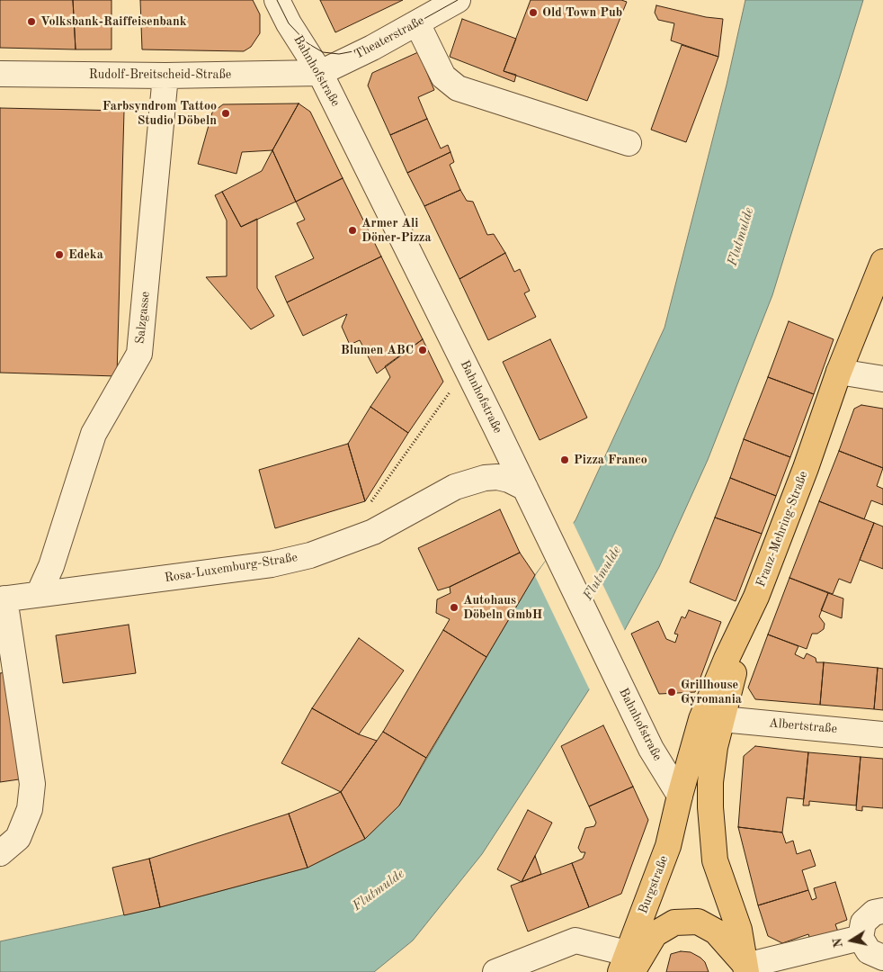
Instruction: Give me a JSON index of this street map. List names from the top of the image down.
{
  "streets": {
    "main road": ["Franz-Mehring-Straße", "Burgstraße"],
    "street": [
      "Theaterstraße",
      "Bahnhofstraße",
      "Rudolf-Breitscheid-Straße",
      "Salzgasse",
      "Rosa-Luxemburg-Straße",
      "Albertstraße"
    ]
  },
  "crossings": [
    ["Theaterstraße", "Bahnhofstraße"],
    ["Theaterstraße", "Rudolf-Breitscheid-Straße"],
    ["Bahnhofstraße", "Rudolf-Breitscheid-Straße"],
    ["Bahnhofstraße", "Franz-Mehring-Straße"],
    ["Bahnhofstraße", "Rosa-Luxemburg-Straße"],
    ["Bahnhofstraße", "Burgstraße"],
    ["Rudolf-Breitscheid-Straße", "Salzgasse"],
    ["Salzgasse", "Rosa-Luxemburg-Straße"],
    ["Franz-Mehring-Straße", "Burgstraße"]
  ],
  "water": ["Flutmulde"],
  "places": [
    "Old Town Pub",
    "Volksbank-Raiffeisenbank",
    "Farbsyndrom Tattoo Studio Döbeln",
    "Armer Ali Döner-Pizza",
    "Edeka",
    "Blumen ABC",
    "Pizza Franco",
    "Autohaus Döbeln GmbH",
    "Grillhouse Gyromania"
  ],
  "north": "left"
}
